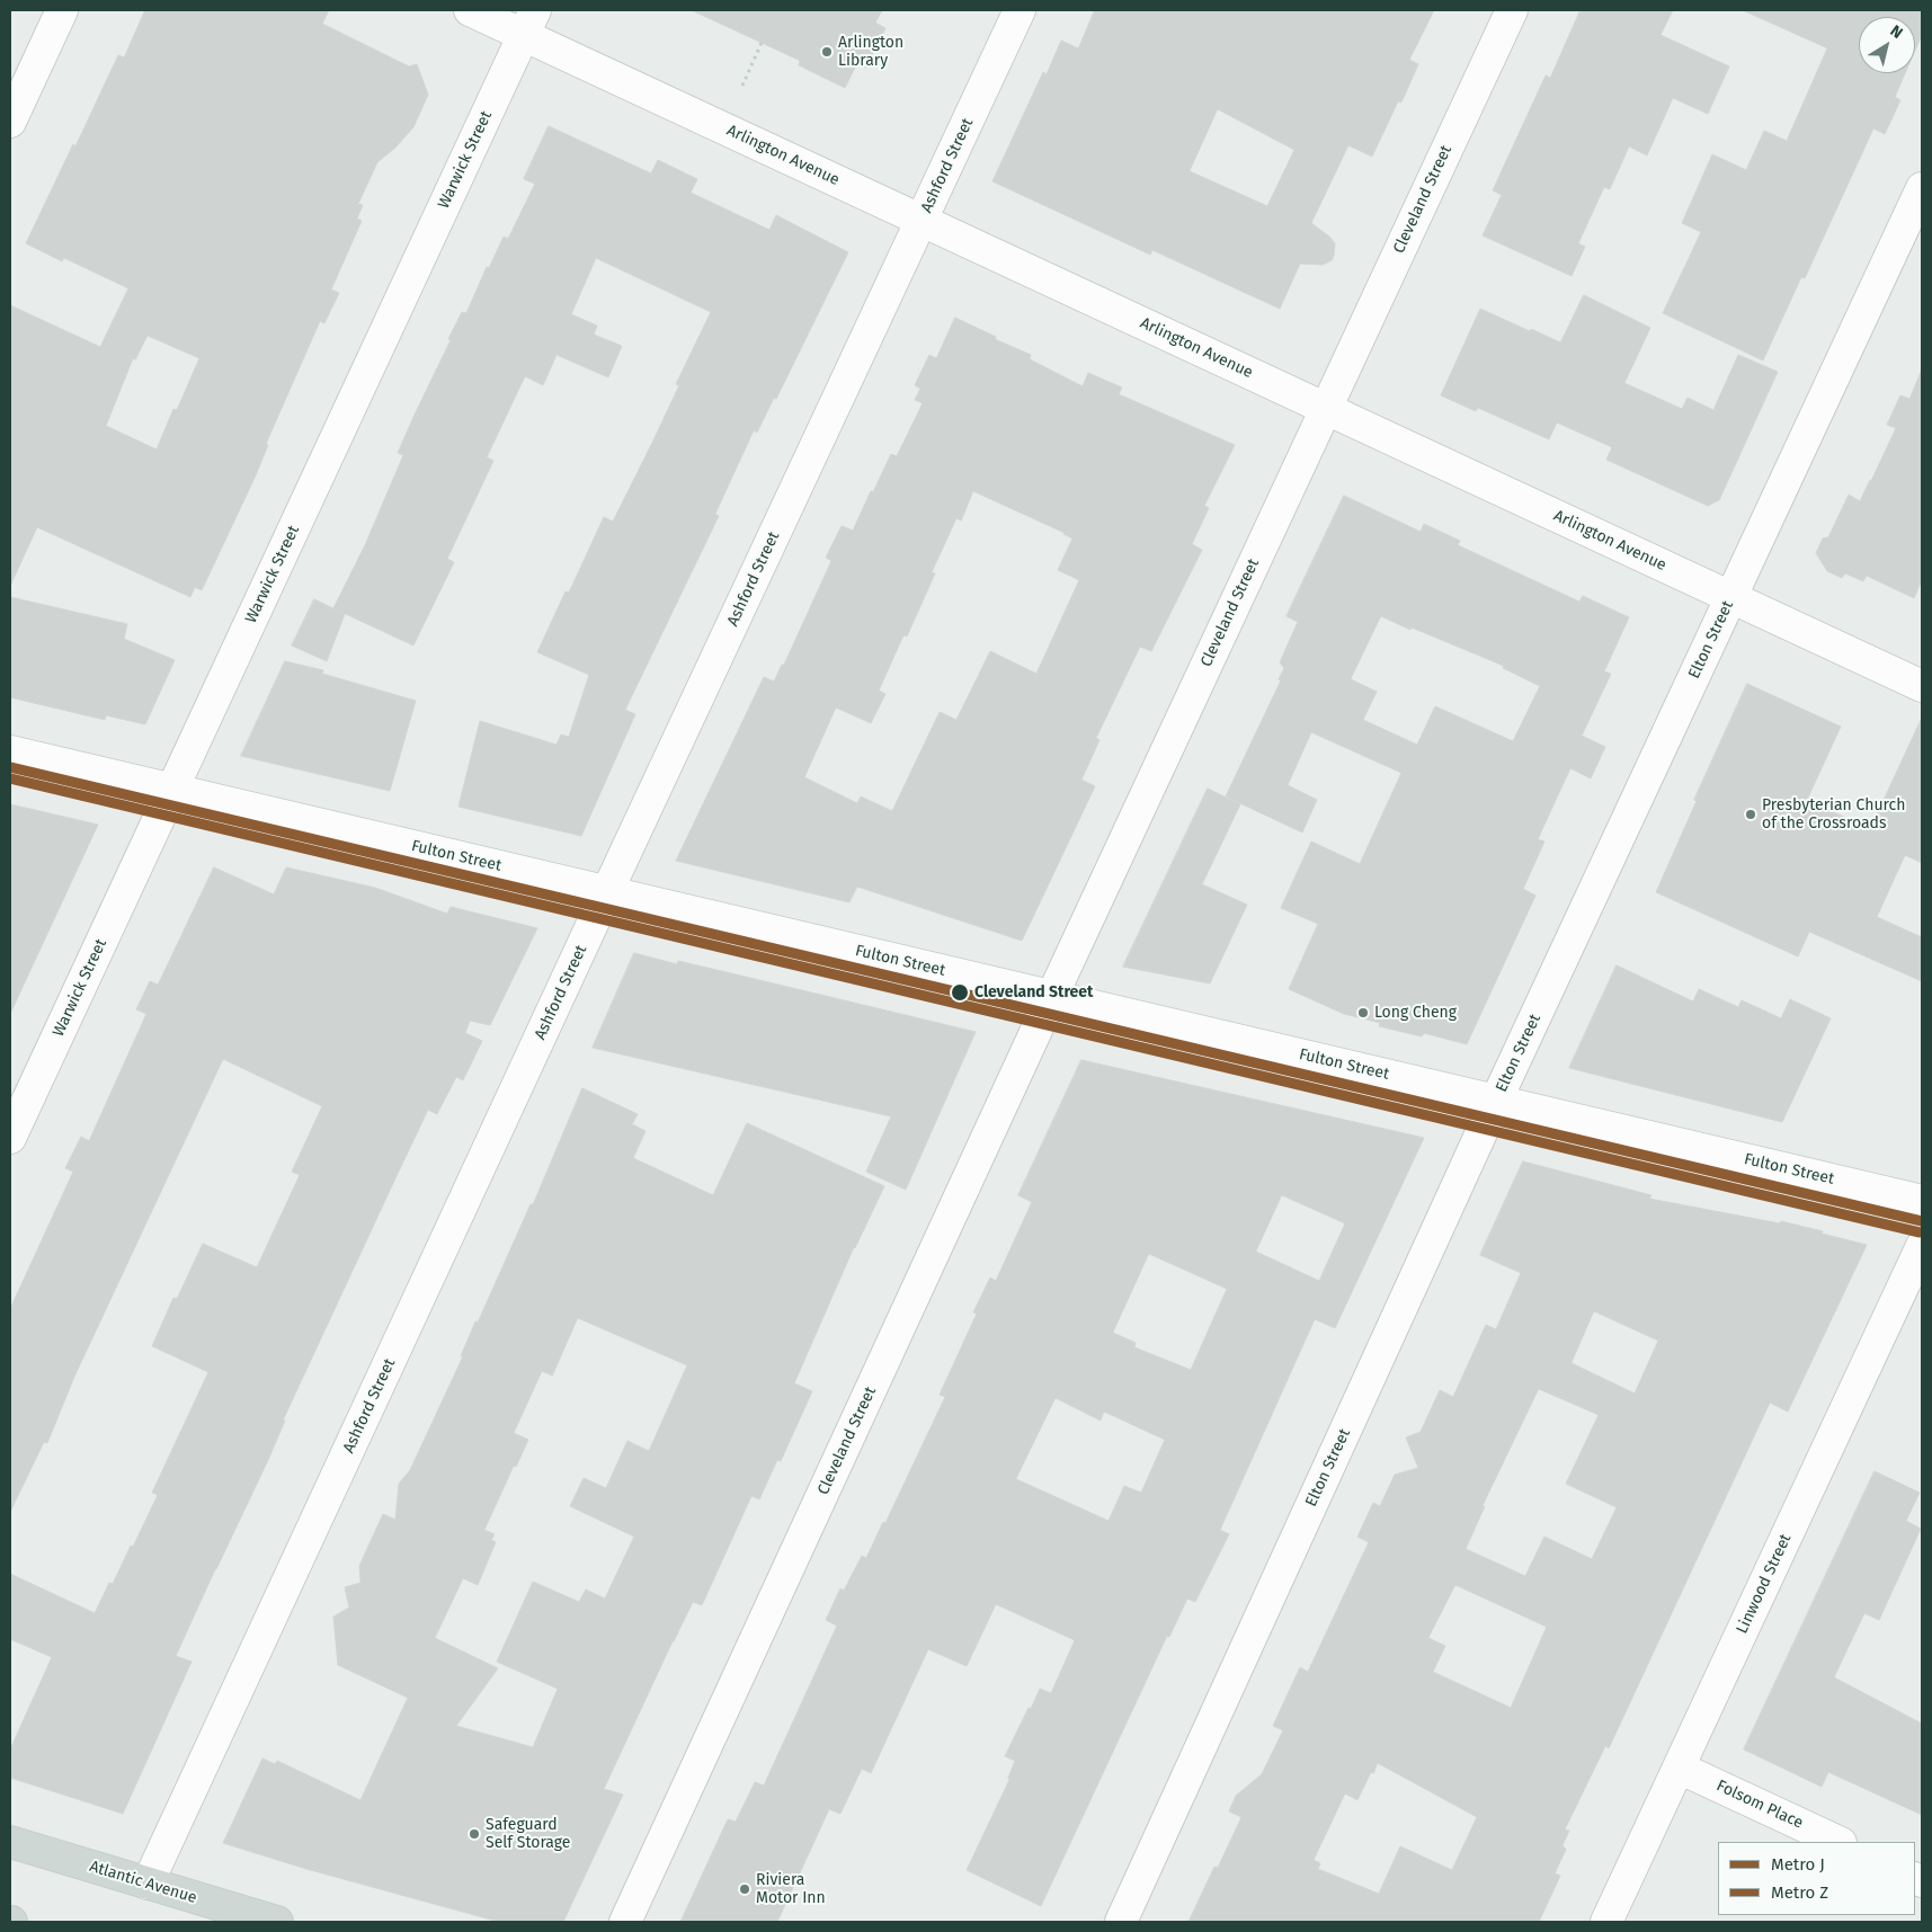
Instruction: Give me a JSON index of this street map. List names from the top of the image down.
{
  "streets": {
    "main road": ["Atlantic Avenue"],
    "street": [
      "Arlington Avenue",
      "Warwick Street",
      "Ashford Street",
      "Cleveland Street",
      "Elton Street",
      "Fulton Street",
      "Linwood Street",
      "Folsom Place"
    ]
  },
  "crossings": [
    ["Arlington Avenue", "Warwick Street"],
    ["Arlington Avenue", "Ashford Street"],
    ["Arlington Avenue", "Cleveland Street"],
    ["Arlington Avenue", "Elton Street"],
    ["Warwick Street", "Fulton Street"],
    ["Ashford Street", "Fulton Street"],
    ["Ashford Street", "Atlantic Avenue"],
    ["Cleveland Street", "Fulton Street"],
    ["Elton Street", "Fulton Street"],
    ["Linwood Street", "Folsom Place"]
  ],
  "places": [
    "Arlington Library",
    "Presbyterian Church of the Crossroads",
    "Cleveland Street",
    "Long Cheng",
    "Safeguard Self Storage",
    "Riviera Motor Inn"
  ],
  "lines": ["metro line J", "metro line Z"],
  "legend": ["Metro J", "Metro Z"],
  "north": "top right"
}
